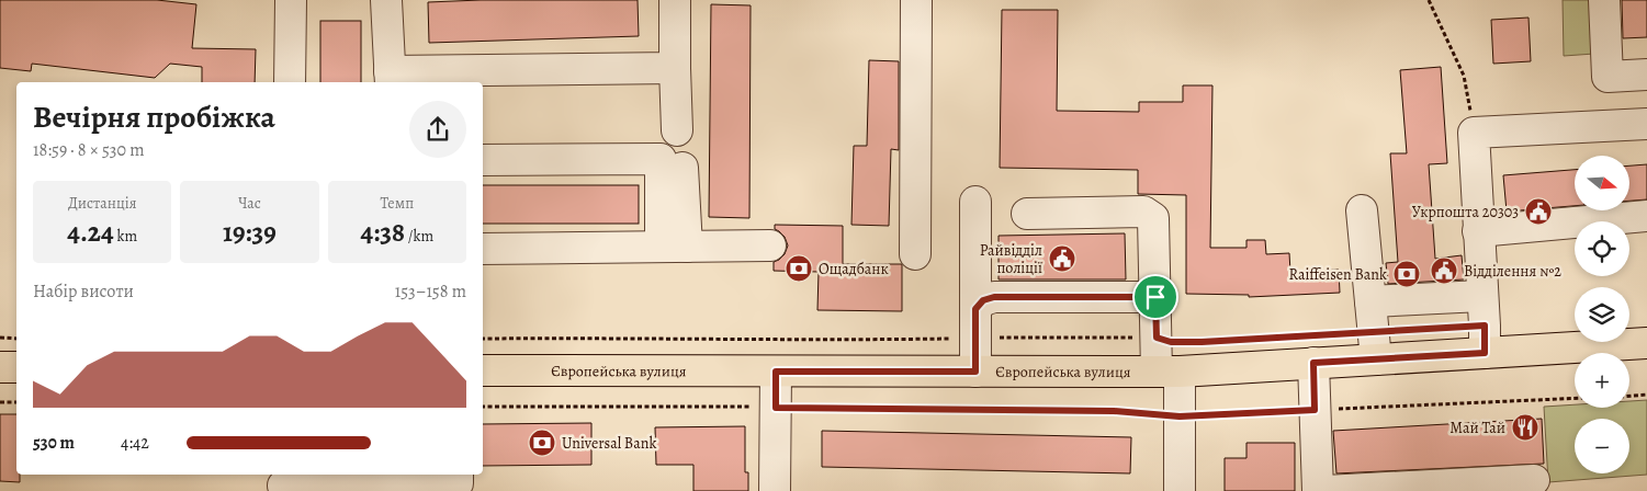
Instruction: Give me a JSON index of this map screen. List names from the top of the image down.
{
  "streets": {
    "main road": ["Європейська вулиця"]
  },
  "places": {
    "public building": ["Укрпошта 20303", "Райвідділ поліції", "Відділення №2"],
    "bank": ["Ощадбанк", "Raiffeisen Bank", "Universal Bank"],
    "restaurant": ["Май Тай"]
  },
  "north": "right",
  "page": {
    "heading": ["Вечірня пробіжка", "18:59 · 8 × 530 m"],
    "map_buttons": ["+", "−"],
    "stats": [
      ["Дистанція", "4.24 km"],
      ["Час", "19:39"],
      ["Темп", "4:38 /km"]
    ],
    "chart": ["Набір висоти", "153–158 m"],
    "list": [
      {
        "name": "530 m",
        "note": "4:42"
      }
    ]
  }
}
